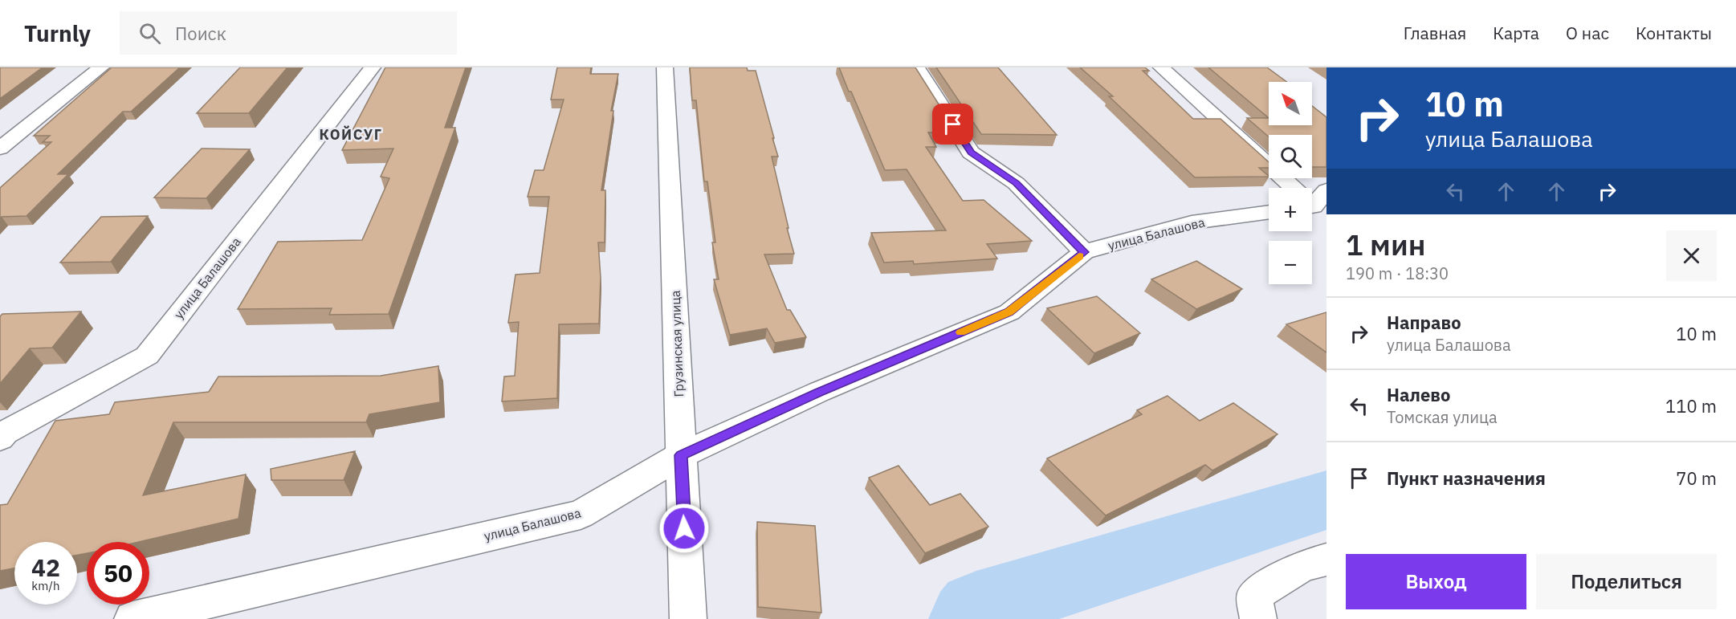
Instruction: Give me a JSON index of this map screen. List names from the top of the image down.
{
  "streets": {
    "street": ["улица Балашова", "Грузинская улица"]
  },
  "crossings": [
    ["улица Балашова", "Грузинская улица"]
  ],
  "districts": ["КОЙСУГ"],
  "north": "top left",
  "page": {
    "header": "Turnly",
    "search": "Поиск",
    "nav": [
      "Главная",
      "Карта",
      "О нас",
      "Контакты"
    ],
    "turn": ["10 m", "улица Балашова"],
    "map_buttons": ["+", "−"],
    "heading": ["1 мин", "190 m · 18:30"],
    "list": [
      {
        "name": "Направо",
        "note": "улица Балашова",
        "value": "10 m"
      },
      {
        "name": "Налево",
        "note": "Томская улица",
        "value": "110 m"
      },
      {
        "name": "Пункт назначения",
        "value": "70 m"
      }
    ],
    "speed": "42 km/h",
    "limit": "50",
    "buttons": ["Выход", "Поделиться"]
  }
}
